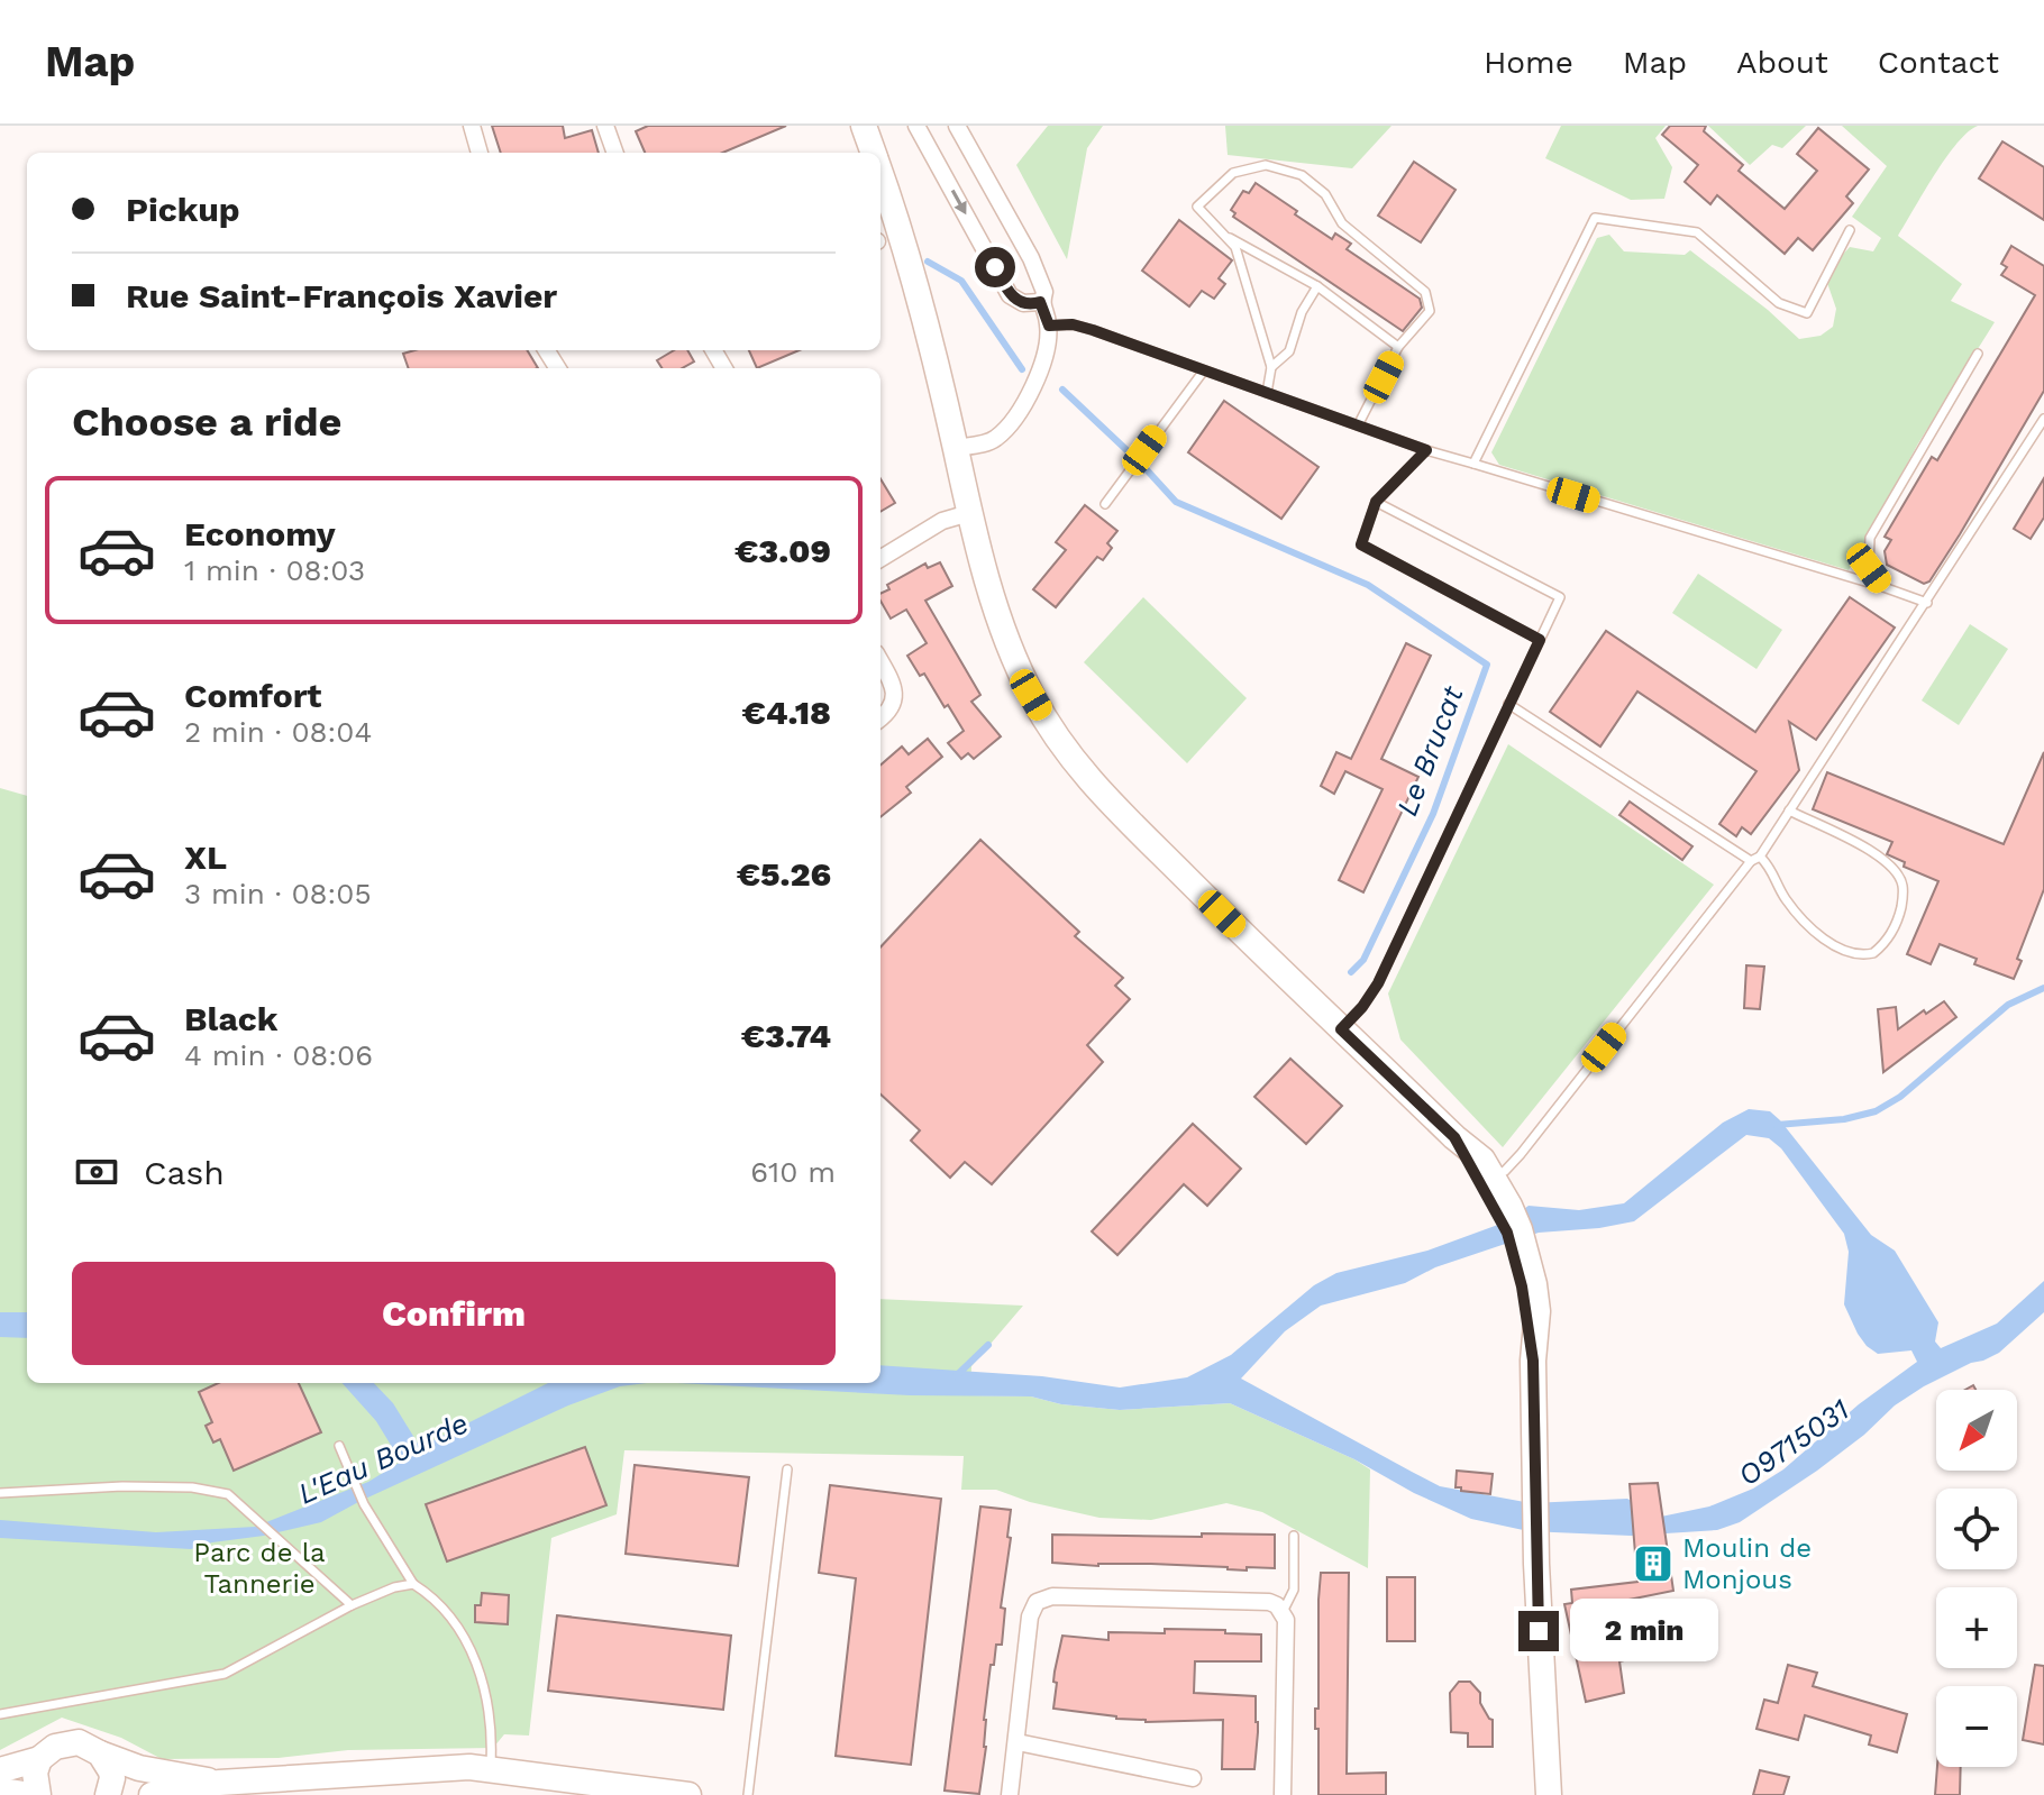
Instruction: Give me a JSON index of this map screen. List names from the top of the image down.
{
  "water": ["Le Brucat", "O9715031", "L'Eau Bourde"],
  "parks": ["Parc de la Tannerie"],
  "places": {
    "building": ["Moulin de Monjous"]
  },
  "north": "bottom left",
  "page": {
    "header": "Map",
    "nav": [
      "Home",
      "Map",
      "About",
      "Contact"
    ],
    "banner": ["Pickup", "Rue Saint-François Xavier"],
    "heading": "Choose a ride",
    "list": [
      {
        "name": "Economy",
        "note": "1 min · 08:03",
        "value": "€3.09"
      },
      {
        "name": "Comfort",
        "note": "2 min · 08:04",
        "value": "€4.18"
      },
      {
        "name": "XL",
        "note": "3 min · 08:05",
        "value": "€5.26"
      },
      {
        "name": "Black",
        "note": "4 min · 08:06",
        "value": "€3.74"
      }
    ],
    "pay": ["Cash", "610 m"],
    "buttons": "Confirm",
    "map_buttons": ["+", "−"],
    "bubble": "2 min"
  }
}
